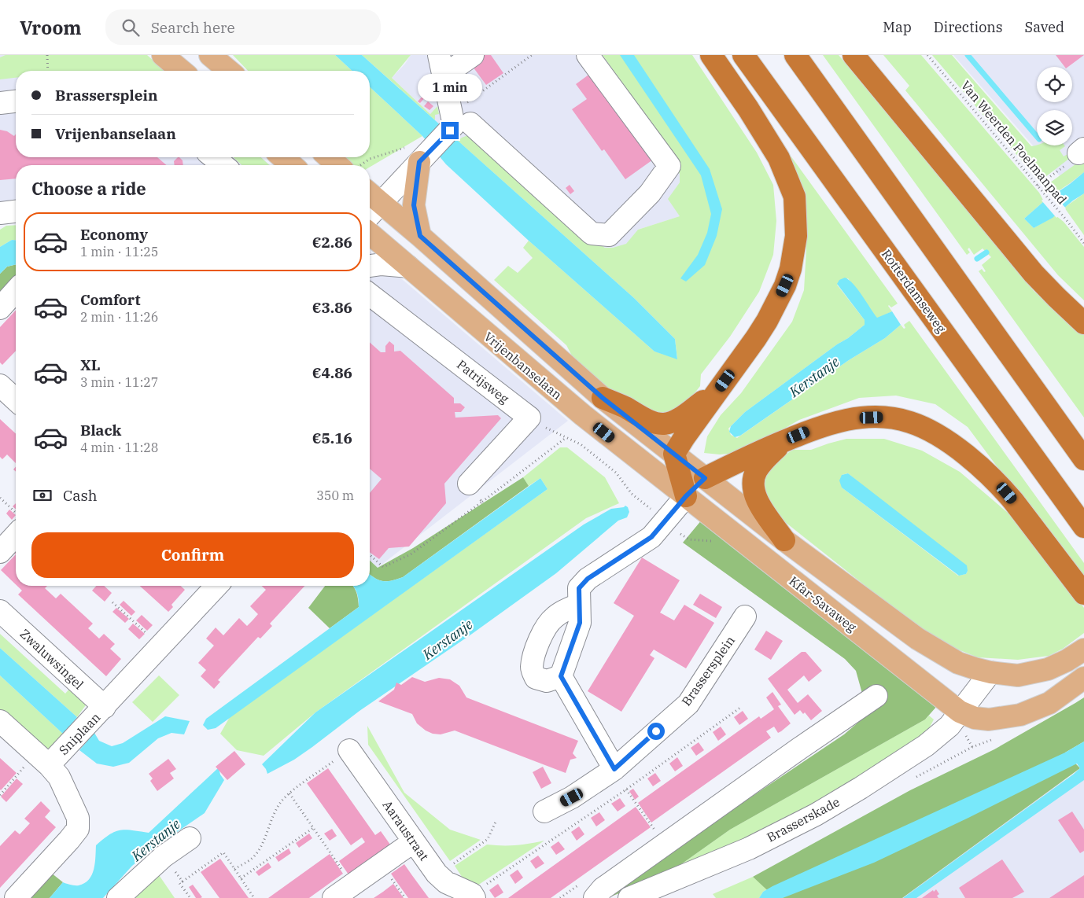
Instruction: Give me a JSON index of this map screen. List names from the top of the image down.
{
  "streets": {
    "highway": ["Rotterdamseweg"],
    "main road": ["Vrijenbanselaan", "Kfar-Savaweg"],
    "street": [
      "Patrijsweg",
      "Zwaluwsingel",
      "Brassersplein",
      "Sniplaan",
      "Brasserskade",
      "Aaraustraat"
    ],
    "path": ["Van Weerden Poelmanpad"]
  },
  "crossings": [
    ["Vrijenbanselaan", "Kfar-Savaweg"],
    ["Kfar-Savaweg", "Brasserskade"],
    ["Zwaluwsingel", "Sniplaan"]
  ],
  "water": ["Kerstanje"],
  "page": {
    "header": "Vroom",
    "search": "Search here",
    "nav": ["Map", "Directions", "Saved"],
    "banner": ["Brassersplein", "Vrijenbanselaan"],
    "bubble": "1 min",
    "heading": "Choose a ride",
    "list": [
      {
        "name": "Economy",
        "note": "1 min · 11:25",
        "value": "€2.86"
      },
      {
        "name": "Comfort",
        "note": "2 min · 11:26",
        "value": "€3.86"
      },
      {
        "name": "XL",
        "note": "3 min · 11:27",
        "value": "€4.86"
      },
      {
        "name": "Black",
        "note": "4 min · 11:28",
        "value": "€5.16"
      }
    ],
    "pay": ["Cash", "350 m"],
    "buttons": "Confirm"
  }
}
